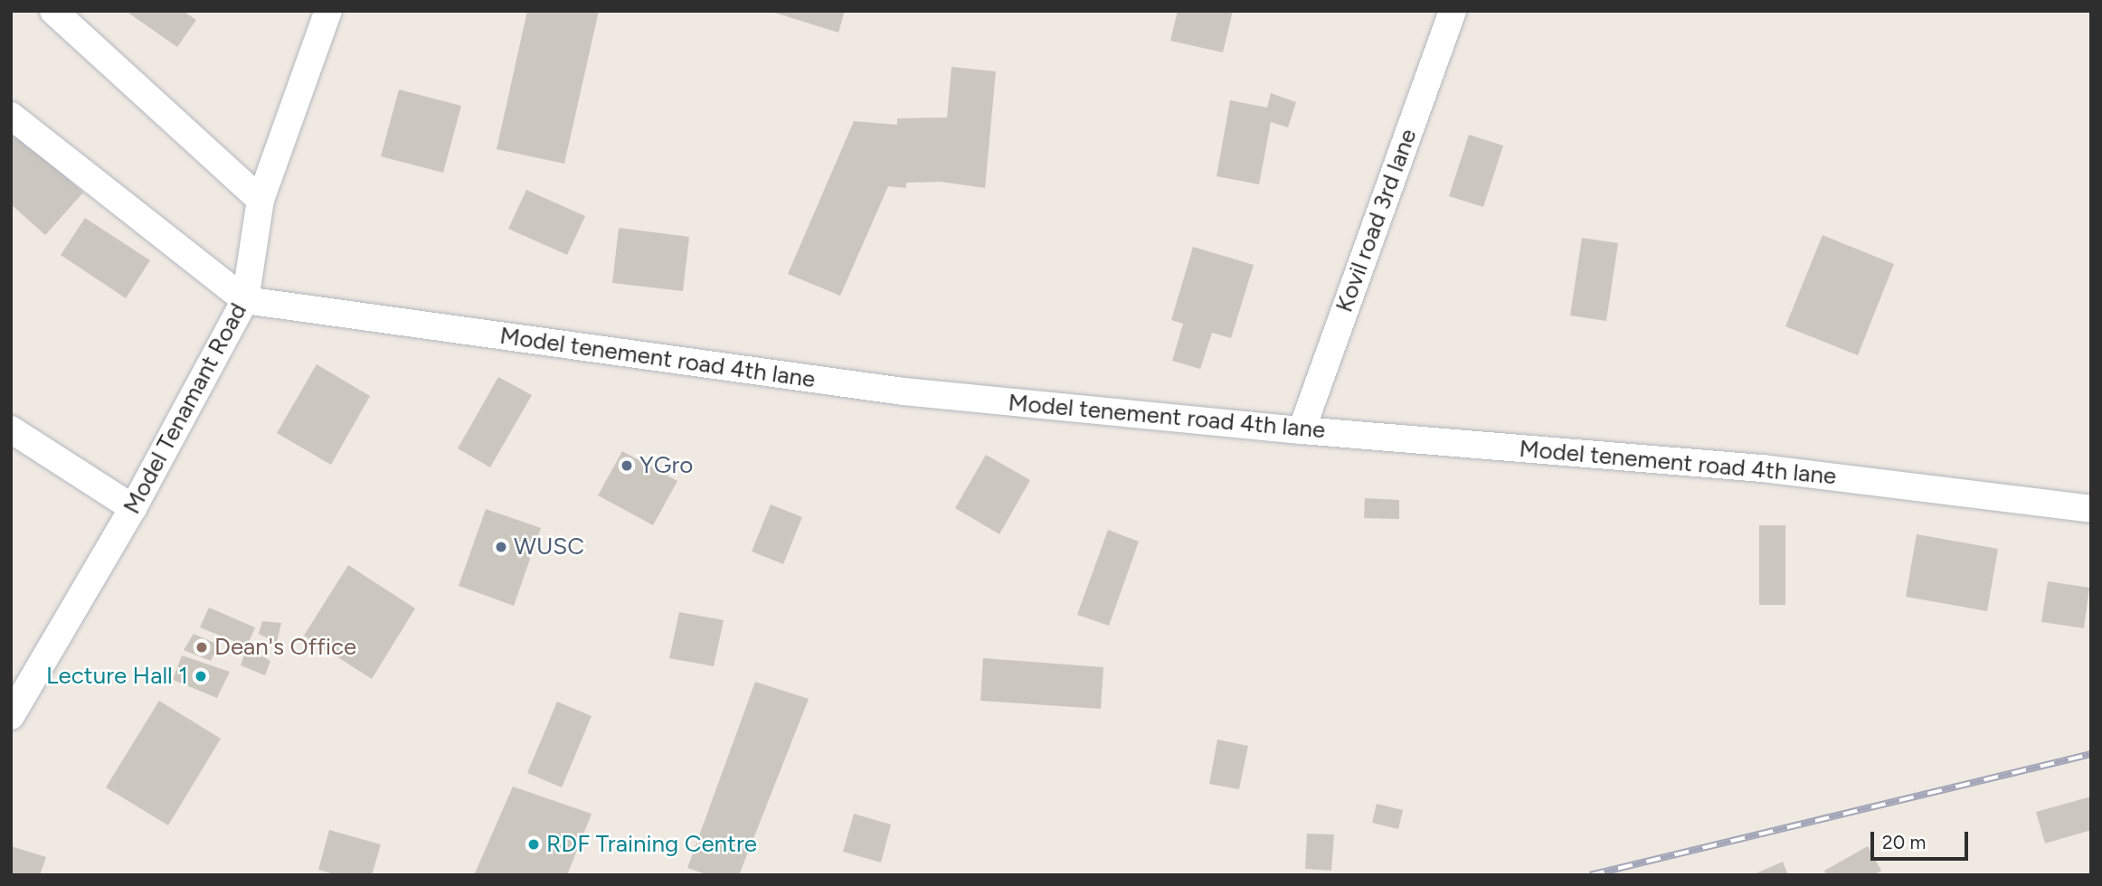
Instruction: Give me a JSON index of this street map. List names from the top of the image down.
{
  "streets": {
    "street": ["Kovil road 3rd lane", "Model tenement road 4th lane", "Model Tenamant Road"]
  },
  "crossings": [
    ["Kovil road 3rd lane", "Model tenement road 4th lane"],
    ["Model tenement road 4th lane", "Model Tenamant Road"]
  ],
  "places": [
    "YGro",
    "WUSC",
    "Dean's Office",
    "Lecture Hall 1",
    "RDF Training Centre"
  ],
  "scale_bar": "20 m"
}
